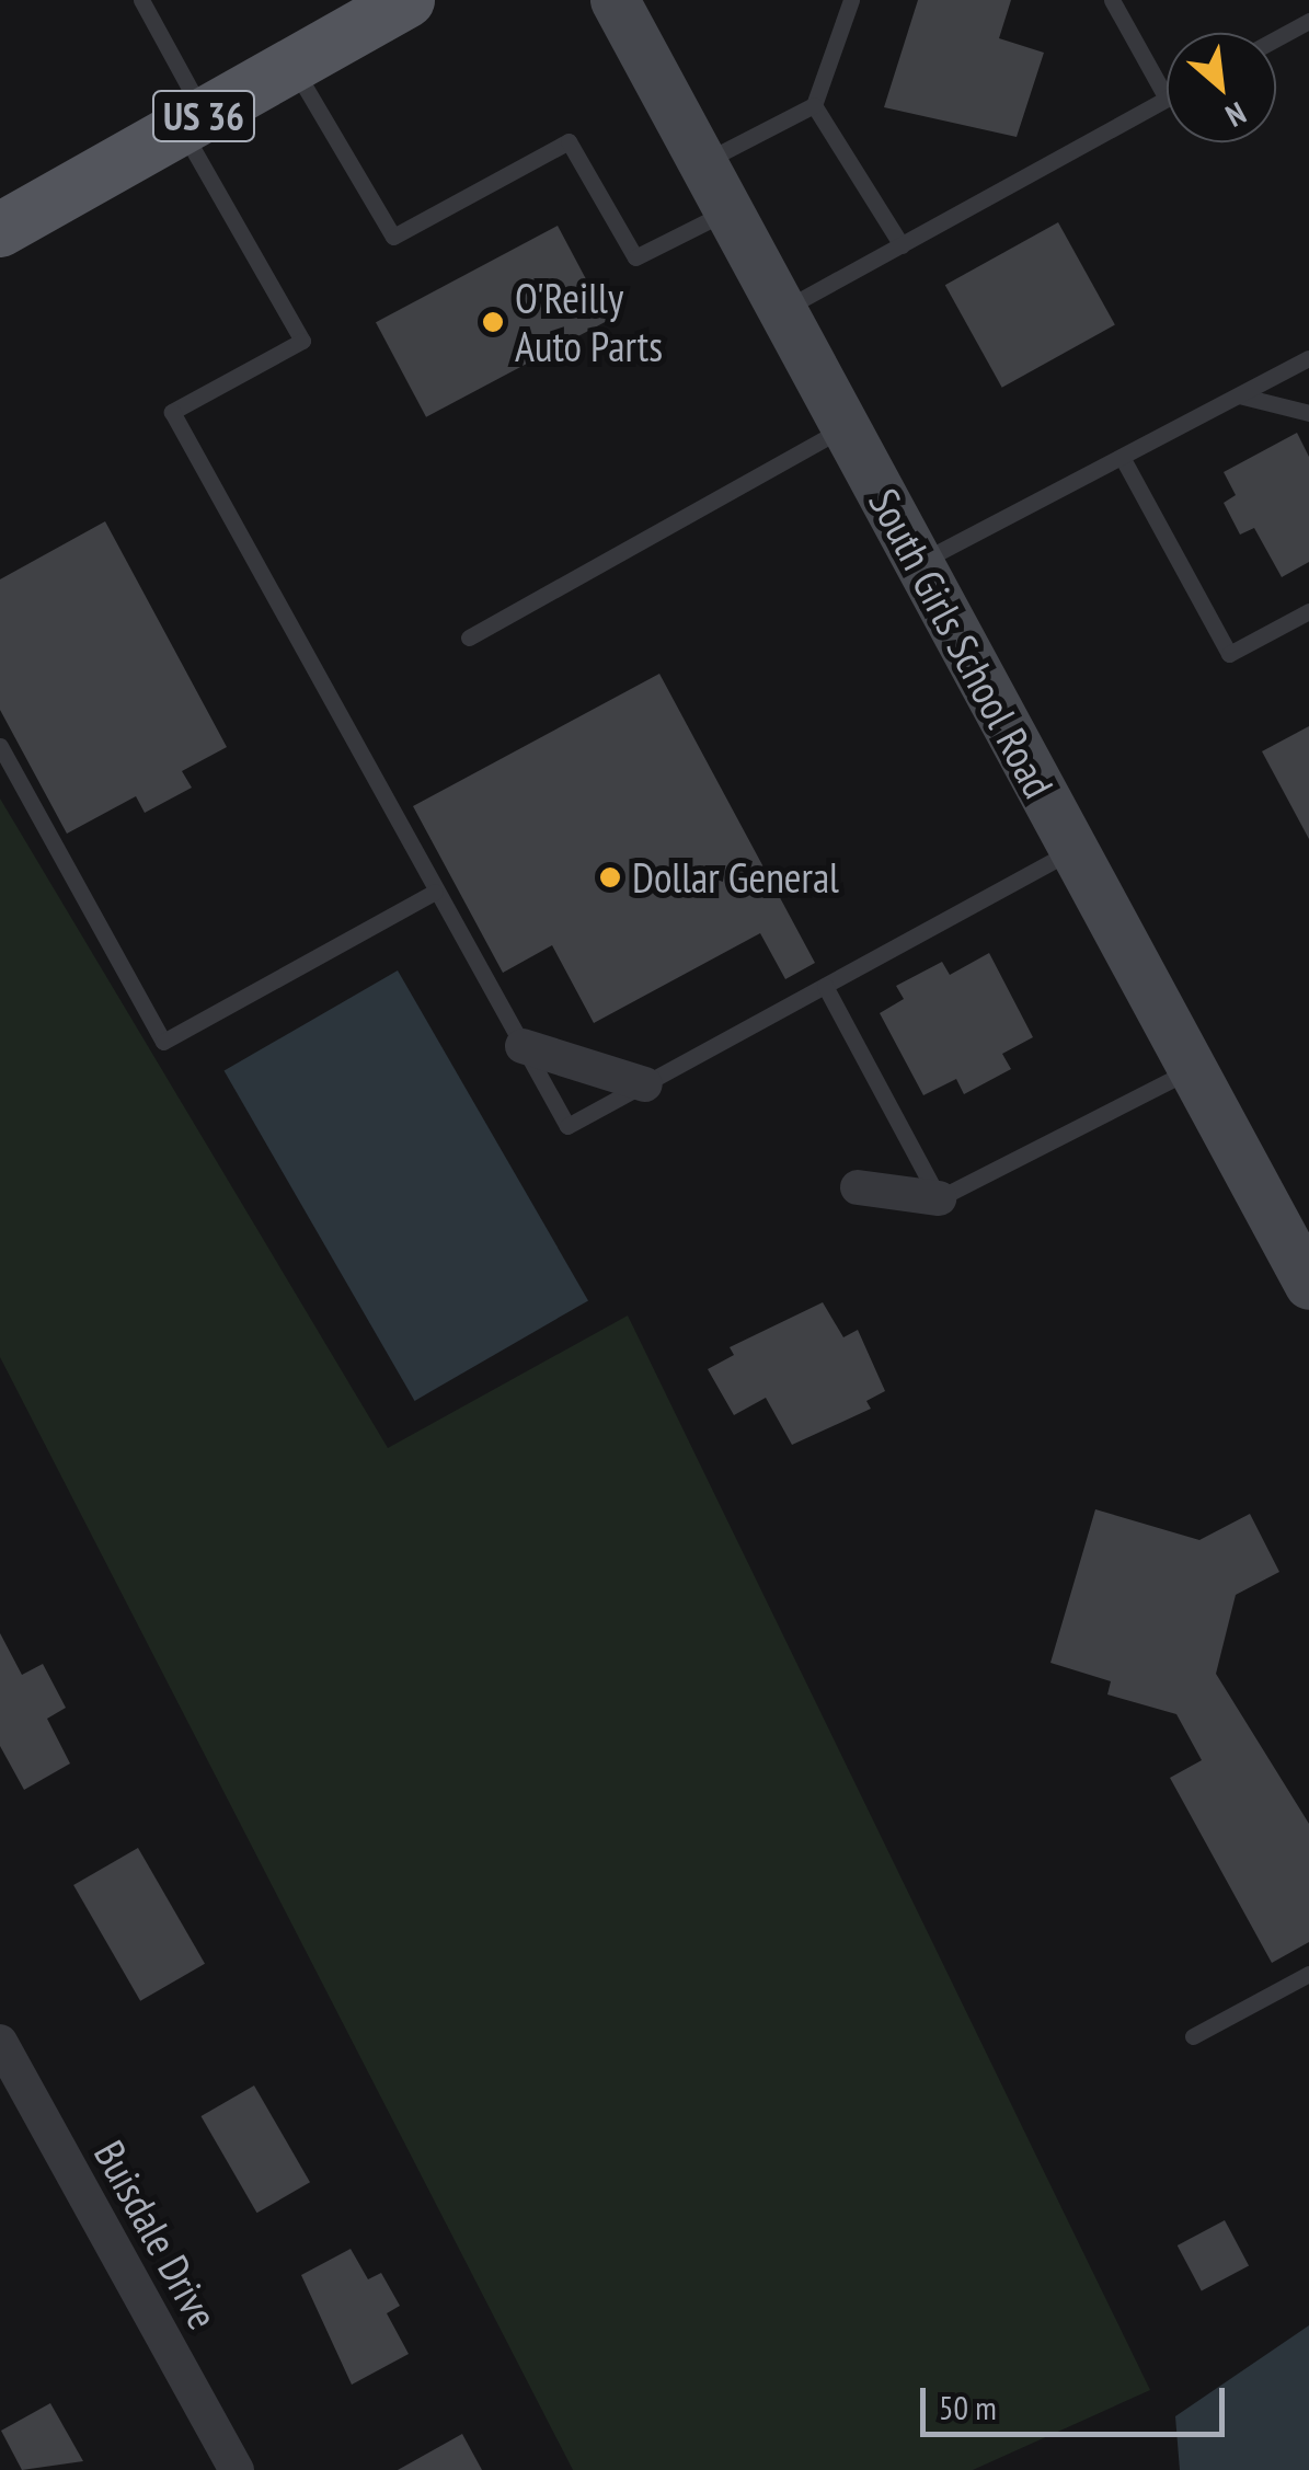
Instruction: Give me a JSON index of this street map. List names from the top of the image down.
{
  "streets": {
    "main road": ["US 36", "South Girls School Road"],
    "street": ["Buisdale Drive"]
  },
  "places": ["O'Reilly Auto Parts", "Dollar General"],
  "scale_bar": "50 m",
  "north": "bottom right"
}
